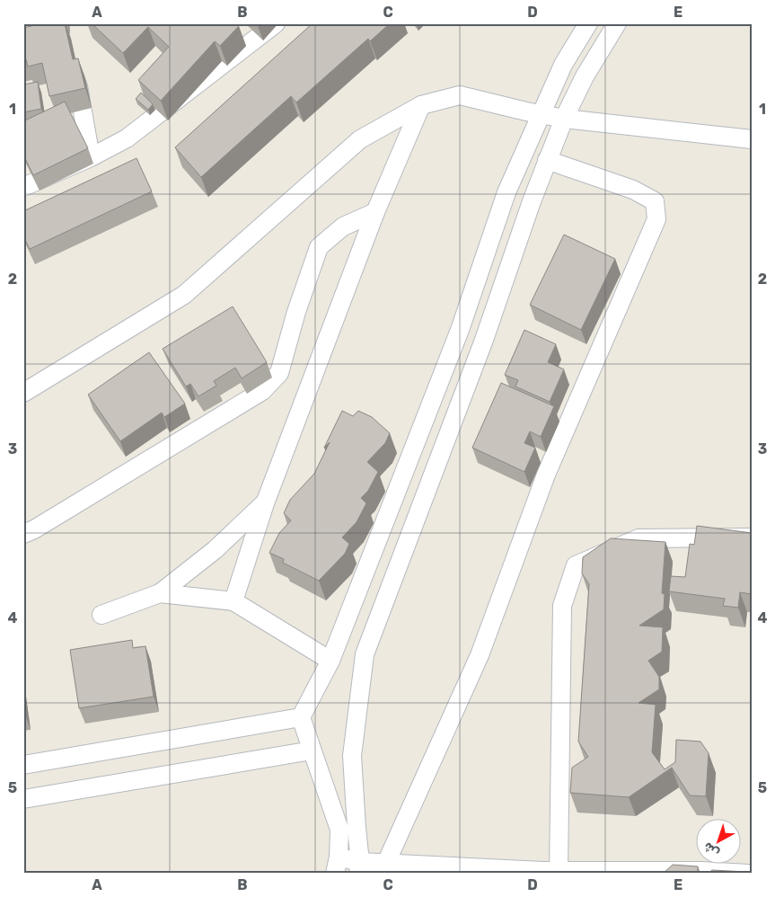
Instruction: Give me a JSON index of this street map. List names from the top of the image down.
{
  "north": "bottom left",
  "grid": {
    "columns": [
      "A",
      "B",
      "C",
      "D",
      "E"
    ],
    "rows": [
      "1",
      "2",
      "3",
      "4",
      "5"
    ]
  }
}
